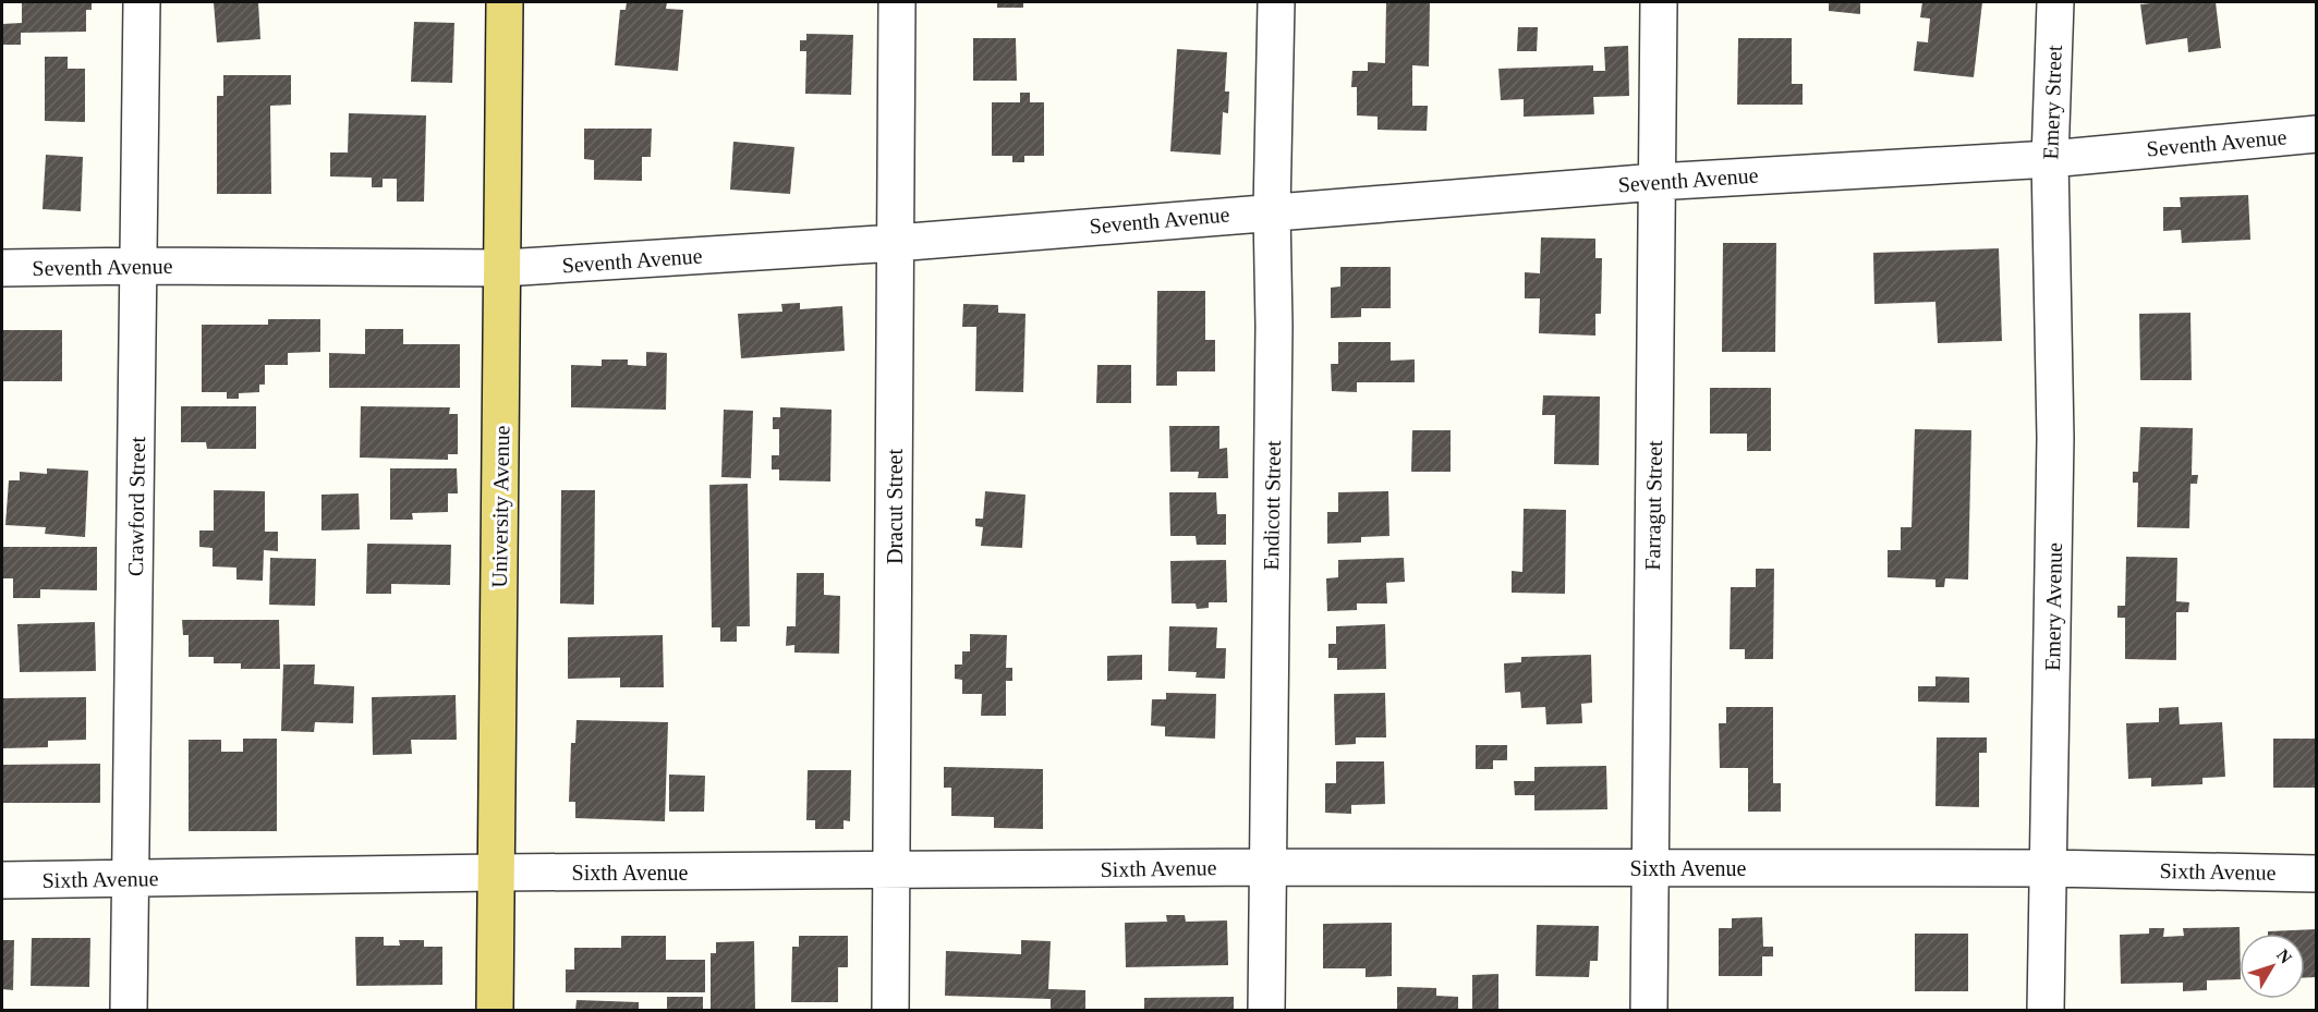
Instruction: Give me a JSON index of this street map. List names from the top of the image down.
{
  "streets": {
    "main road": ["University Avenue"],
    "street": [
      "Emery Street",
      "Seventh Avenue",
      "Endicott Street",
      "Farragut Street",
      "Crawford Street",
      "Dracut Street",
      "Emery Avenue",
      "Sixth Avenue"
    ]
  },
  "crossings": [
    ["Emery Street", "Seventh Avenue"],
    ["Emery Street", "Emery Avenue"],
    ["Seventh Avenue", "Endicott Street"],
    ["Seventh Avenue", "Farragut Street"],
    ["Seventh Avenue", "Crawford Street"],
    ["Seventh Avenue", "University Avenue"],
    ["Seventh Avenue", "Dracut Street"],
    ["Endicott Street", "Sixth Avenue"],
    ["Farragut Street", "Sixth Avenue"],
    ["Crawford Street", "Sixth Avenue"],
    ["University Avenue", "Sixth Avenue"],
    ["Dracut Street", "Sixth Avenue"],
    ["Emery Avenue", "Sixth Avenue"]
  ],
  "north": "top right"
}
